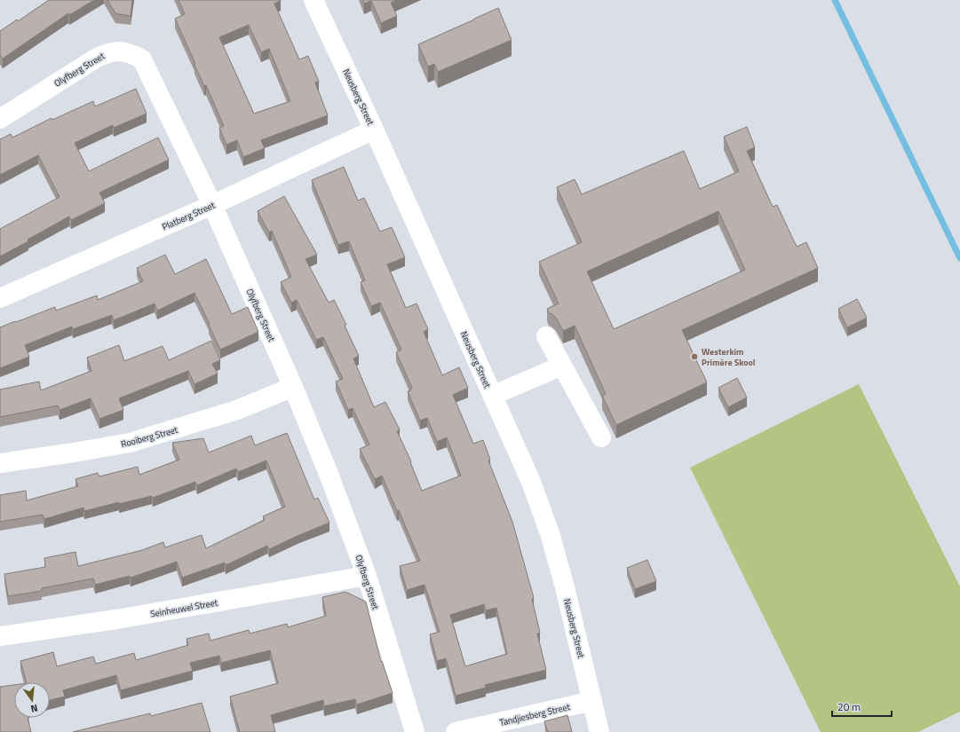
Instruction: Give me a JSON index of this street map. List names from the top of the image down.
{
  "streets": {
    "street": [
      "Olyfberg Street",
      "Neusberg Street",
      "Platberg Street",
      "Rooiberg Street",
      "Seinheuwel Street",
      "Tandjiesberg Street"
    ]
  },
  "crossings": [
    ["Olyfberg Street", "Platberg Street"],
    ["Olyfberg Street", "Rooiberg Street"],
    ["Olyfberg Street", "Seinheuwel Street"],
    ["Neusberg Street", "Platberg Street"],
    ["Neusberg Street", "Tandjiesberg Street"]
  ],
  "places": ["Westerkim Primêre Skool"],
  "scale_bar": "20 m",
  "north": "bottom"
}
